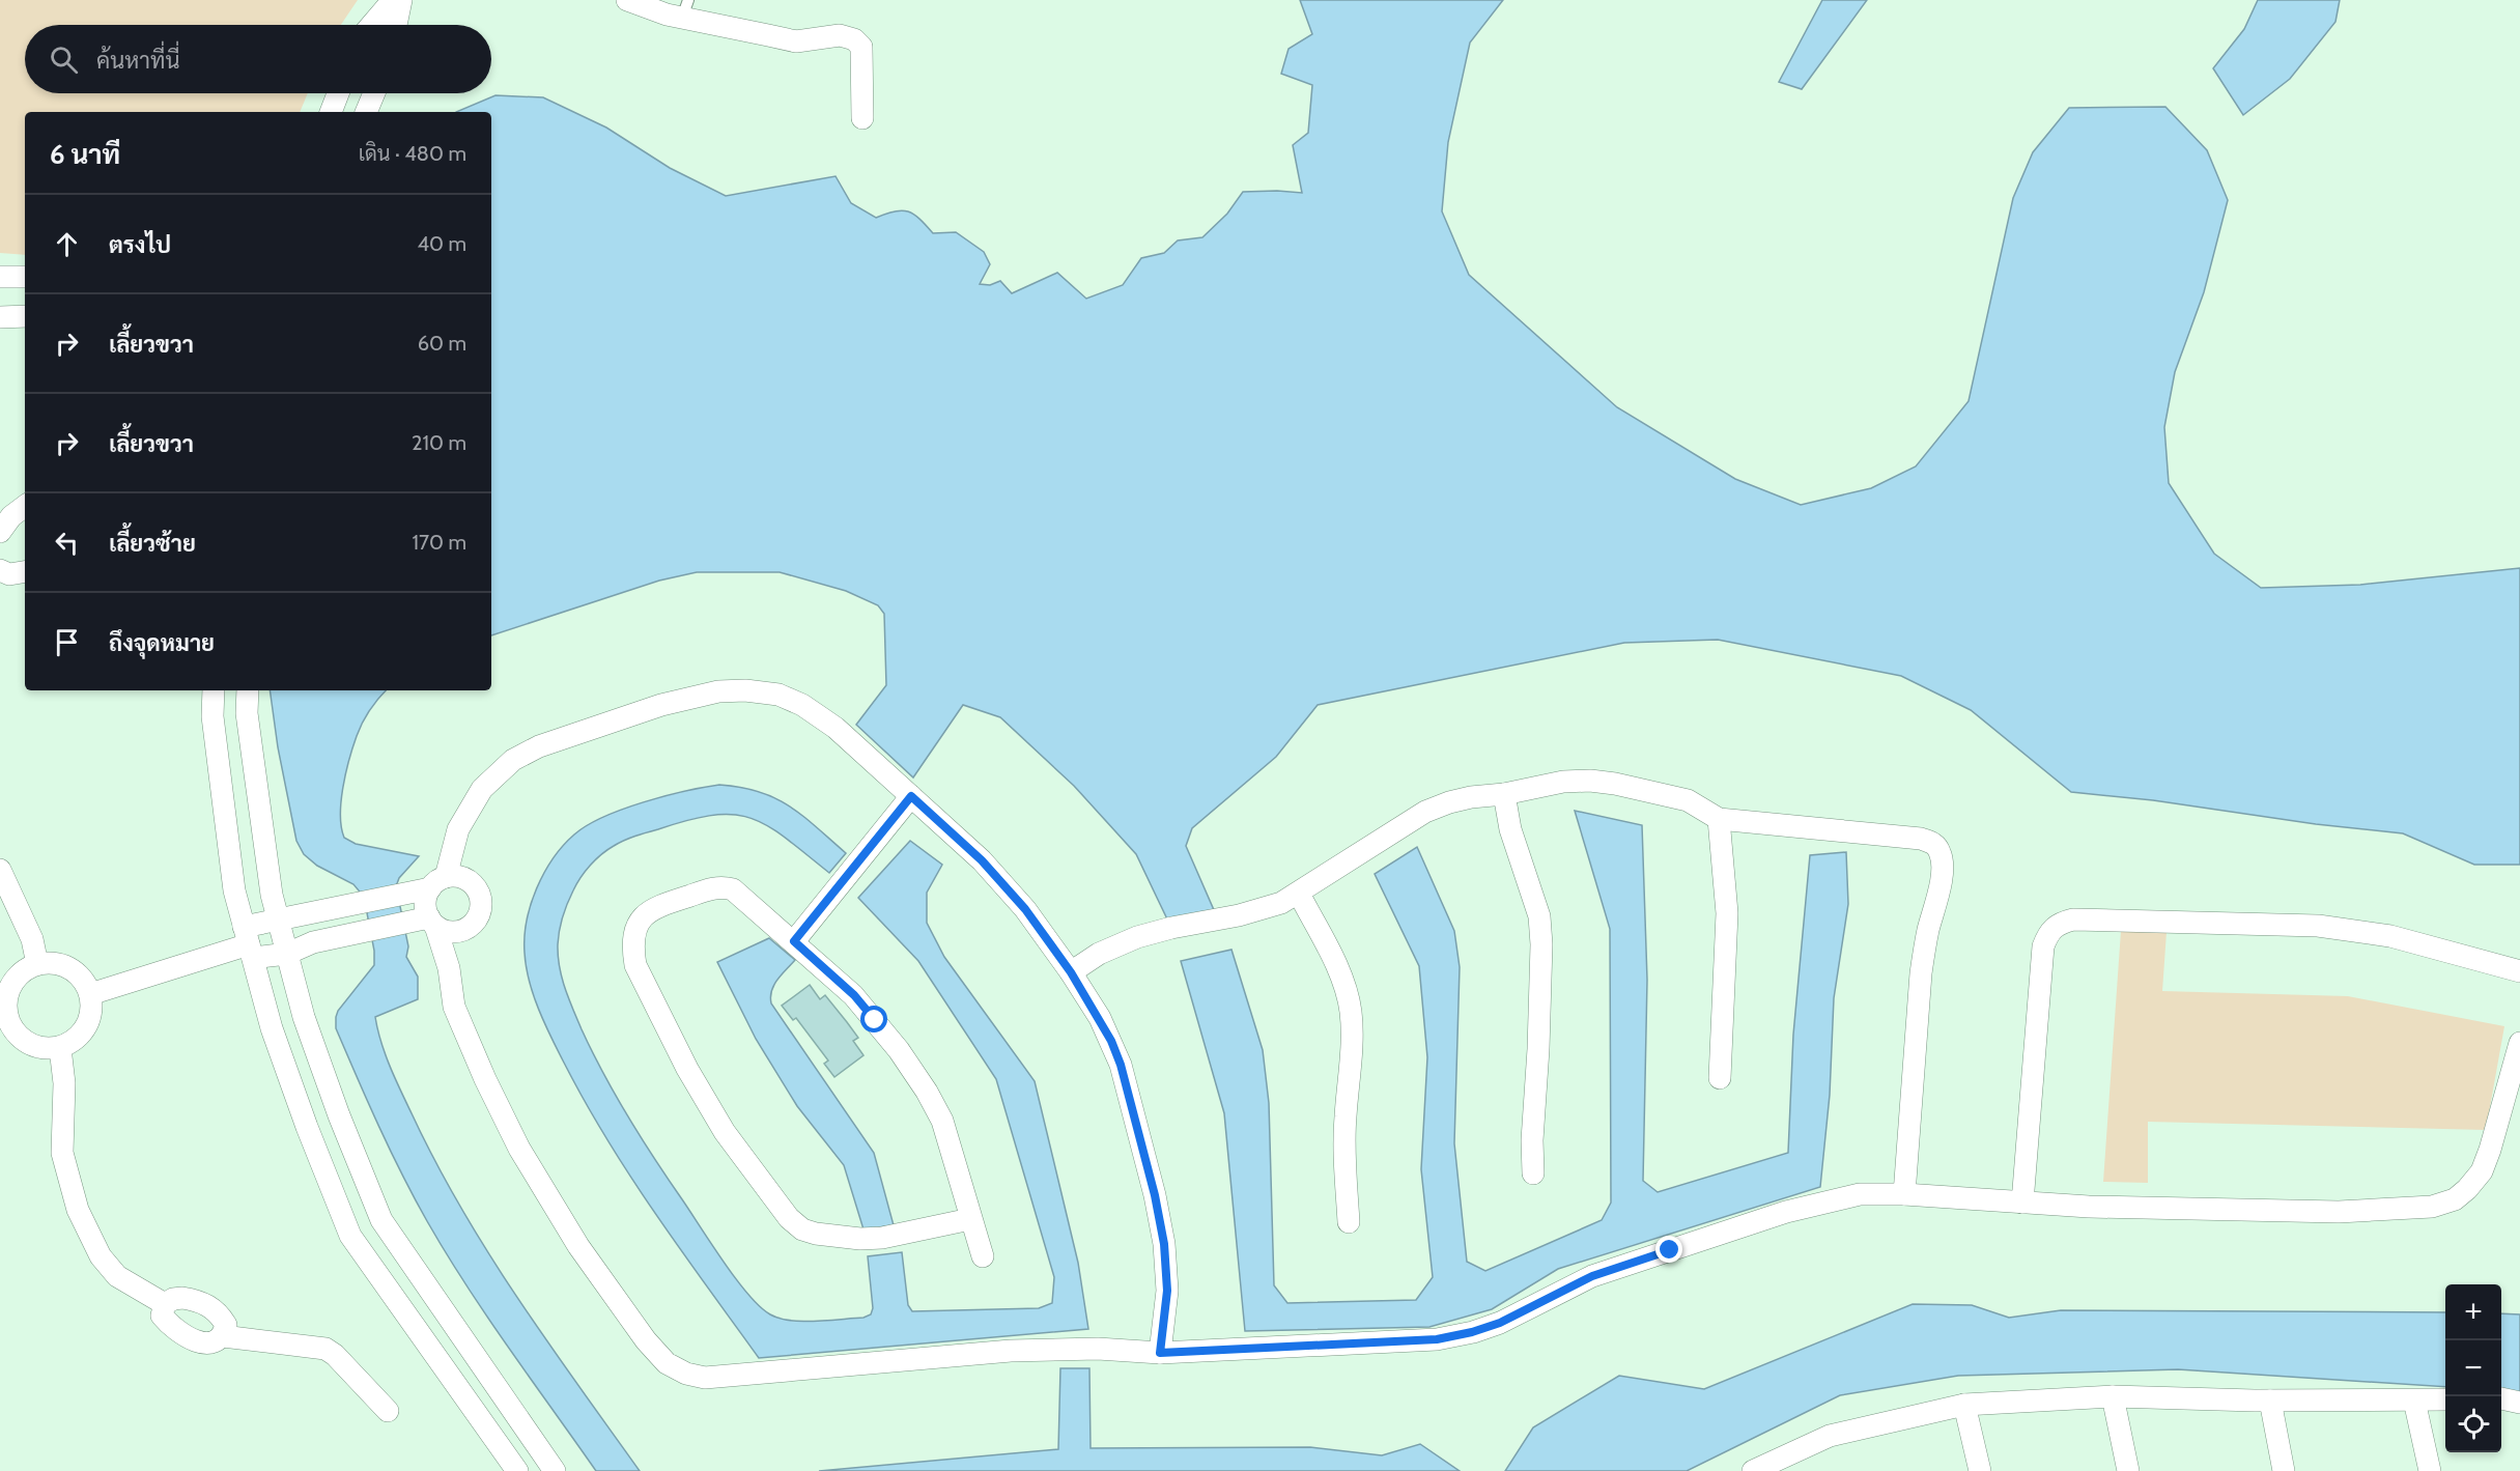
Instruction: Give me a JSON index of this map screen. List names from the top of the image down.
{
  "page": {
    "search": "ค้นหาที่นี่",
    "heading": ["6 นาที", "เดิน · 480 m"],
    "list": [
      ["ตรงไป", "40 m"],
      ["เลี้ยวขวา", "60 m"],
      ["เลี้ยวขวา", "210 m"],
      ["เลี้ยวซ้าย", "170 m"],
      "ถึงจุดหมาย"
    ],
    "map_buttons": ["+", "−"]
  }
}
